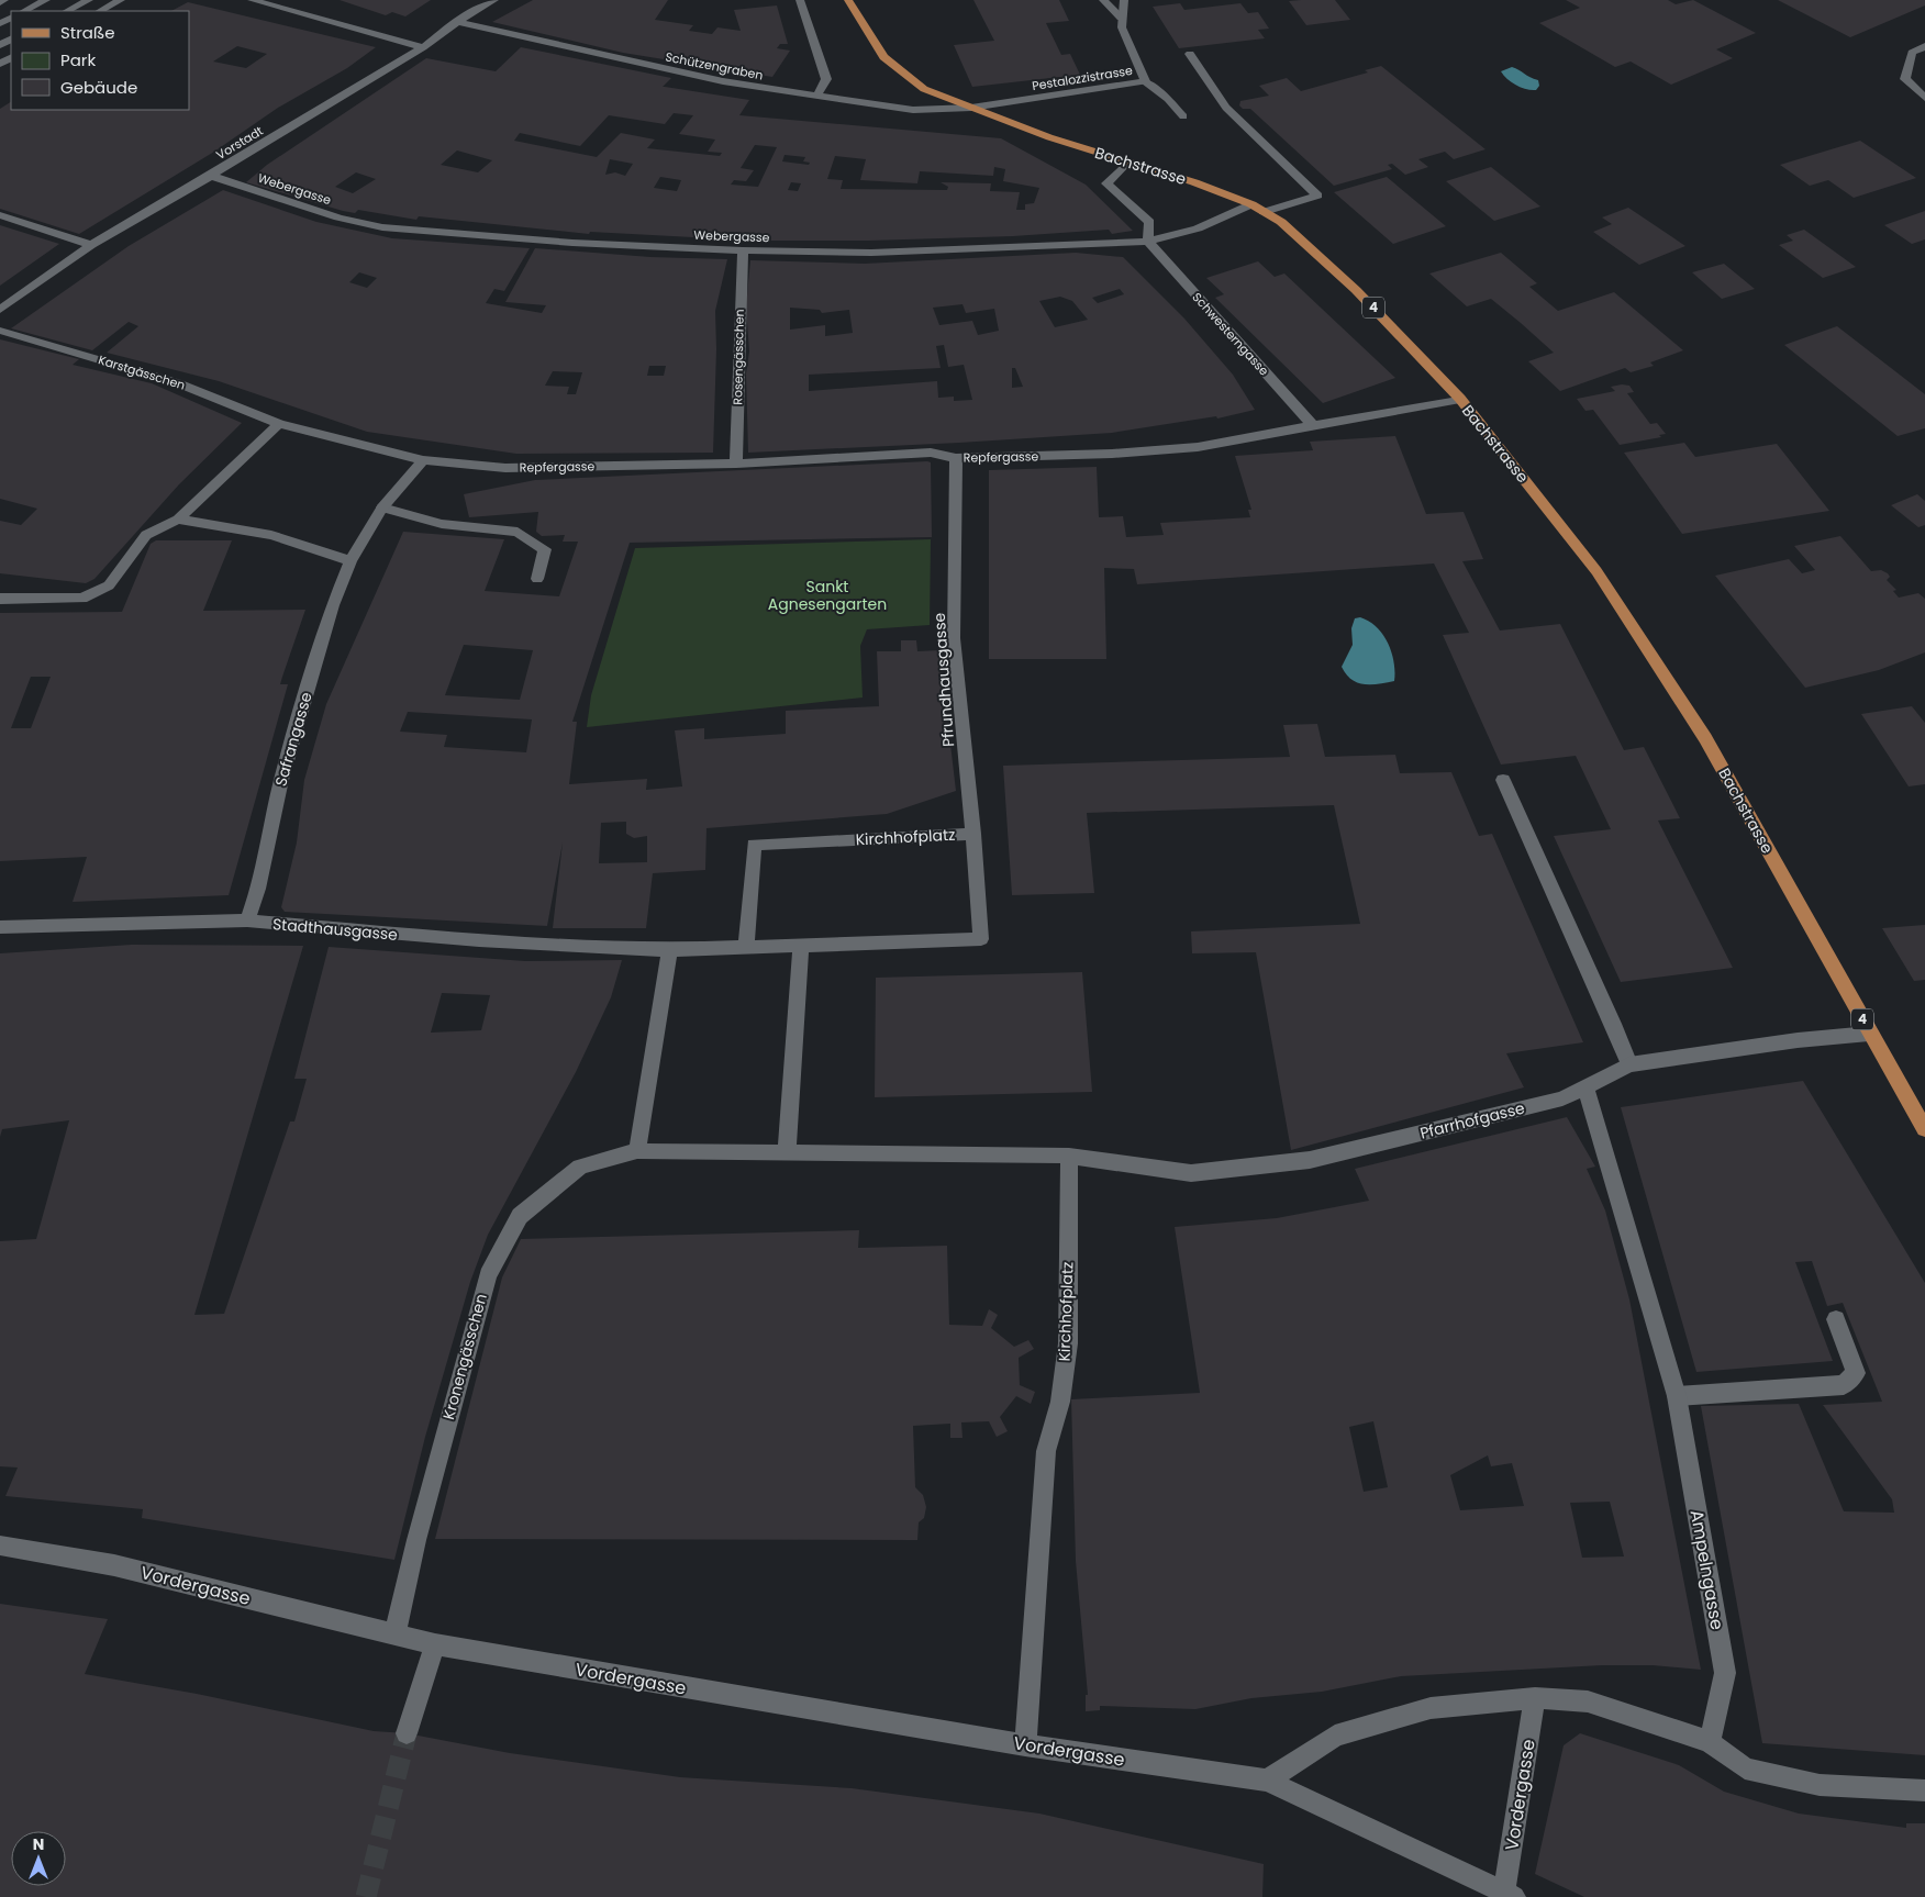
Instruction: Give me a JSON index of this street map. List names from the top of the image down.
{
  "streets": {
    "main road": ["Bachstrasse", "4"],
    "street": [
      "Schützengraben",
      "Pestalozzistrasse",
      "Vorstadt",
      "Webergasse",
      "Schwesterngasse",
      "Rosengässchen",
      "Karstgässchen",
      "Repfergasse",
      "Pfrundhausgasse",
      "Safrangasse",
      "Kirchhofplatz",
      "Stadthausgasse",
      "Pfarrhofgasse",
      "Kronengässchen",
      "Ampelngasse",
      "Vordergasse"
    ]
  },
  "crossings": [
    ["Schützengraben", "Pestalozzistrasse"],
    ["Schützengraben", "Vorstadt"],
    ["Schützengraben", "Bachstrasse"],
    ["Pestalozzistrasse", "Bachstrasse"],
    ["Vorstadt", "Webergasse"],
    ["Bachstrasse", "Webergasse"],
    ["Bachstrasse", "Repfergasse"],
    ["Bachstrasse", "Pfarrhofgasse"],
    ["Webergasse", "Schwesterngasse"],
    ["Webergasse", "Rosengässchen"],
    ["Schwesterngasse", "Repfergasse"],
    ["Rosengässchen", "Repfergasse"],
    ["Karstgässchen", "Repfergasse"],
    ["Karstgässchen", "Safrangasse"],
    ["Repfergasse", "Pfrundhausgasse"],
    ["Repfergasse", "Safrangasse"],
    ["Pfrundhausgasse", "Kirchhofplatz"],
    ["Safrangasse", "Stadthausgasse"],
    ["Kirchhofplatz", "Stadthausgasse"],
    ["Kirchhofplatz", "Pfarrhofgasse"],
    ["Kirchhofplatz", "Vordergasse"],
    ["Pfarrhofgasse", "Ampelngasse"],
    ["Kronengässchen", "Vordergasse"]
  ],
  "parks": ["Sankt Agnesengarten"],
  "legend": ["Straße", "Park", "Gebäude"],
  "north": "top"
}
